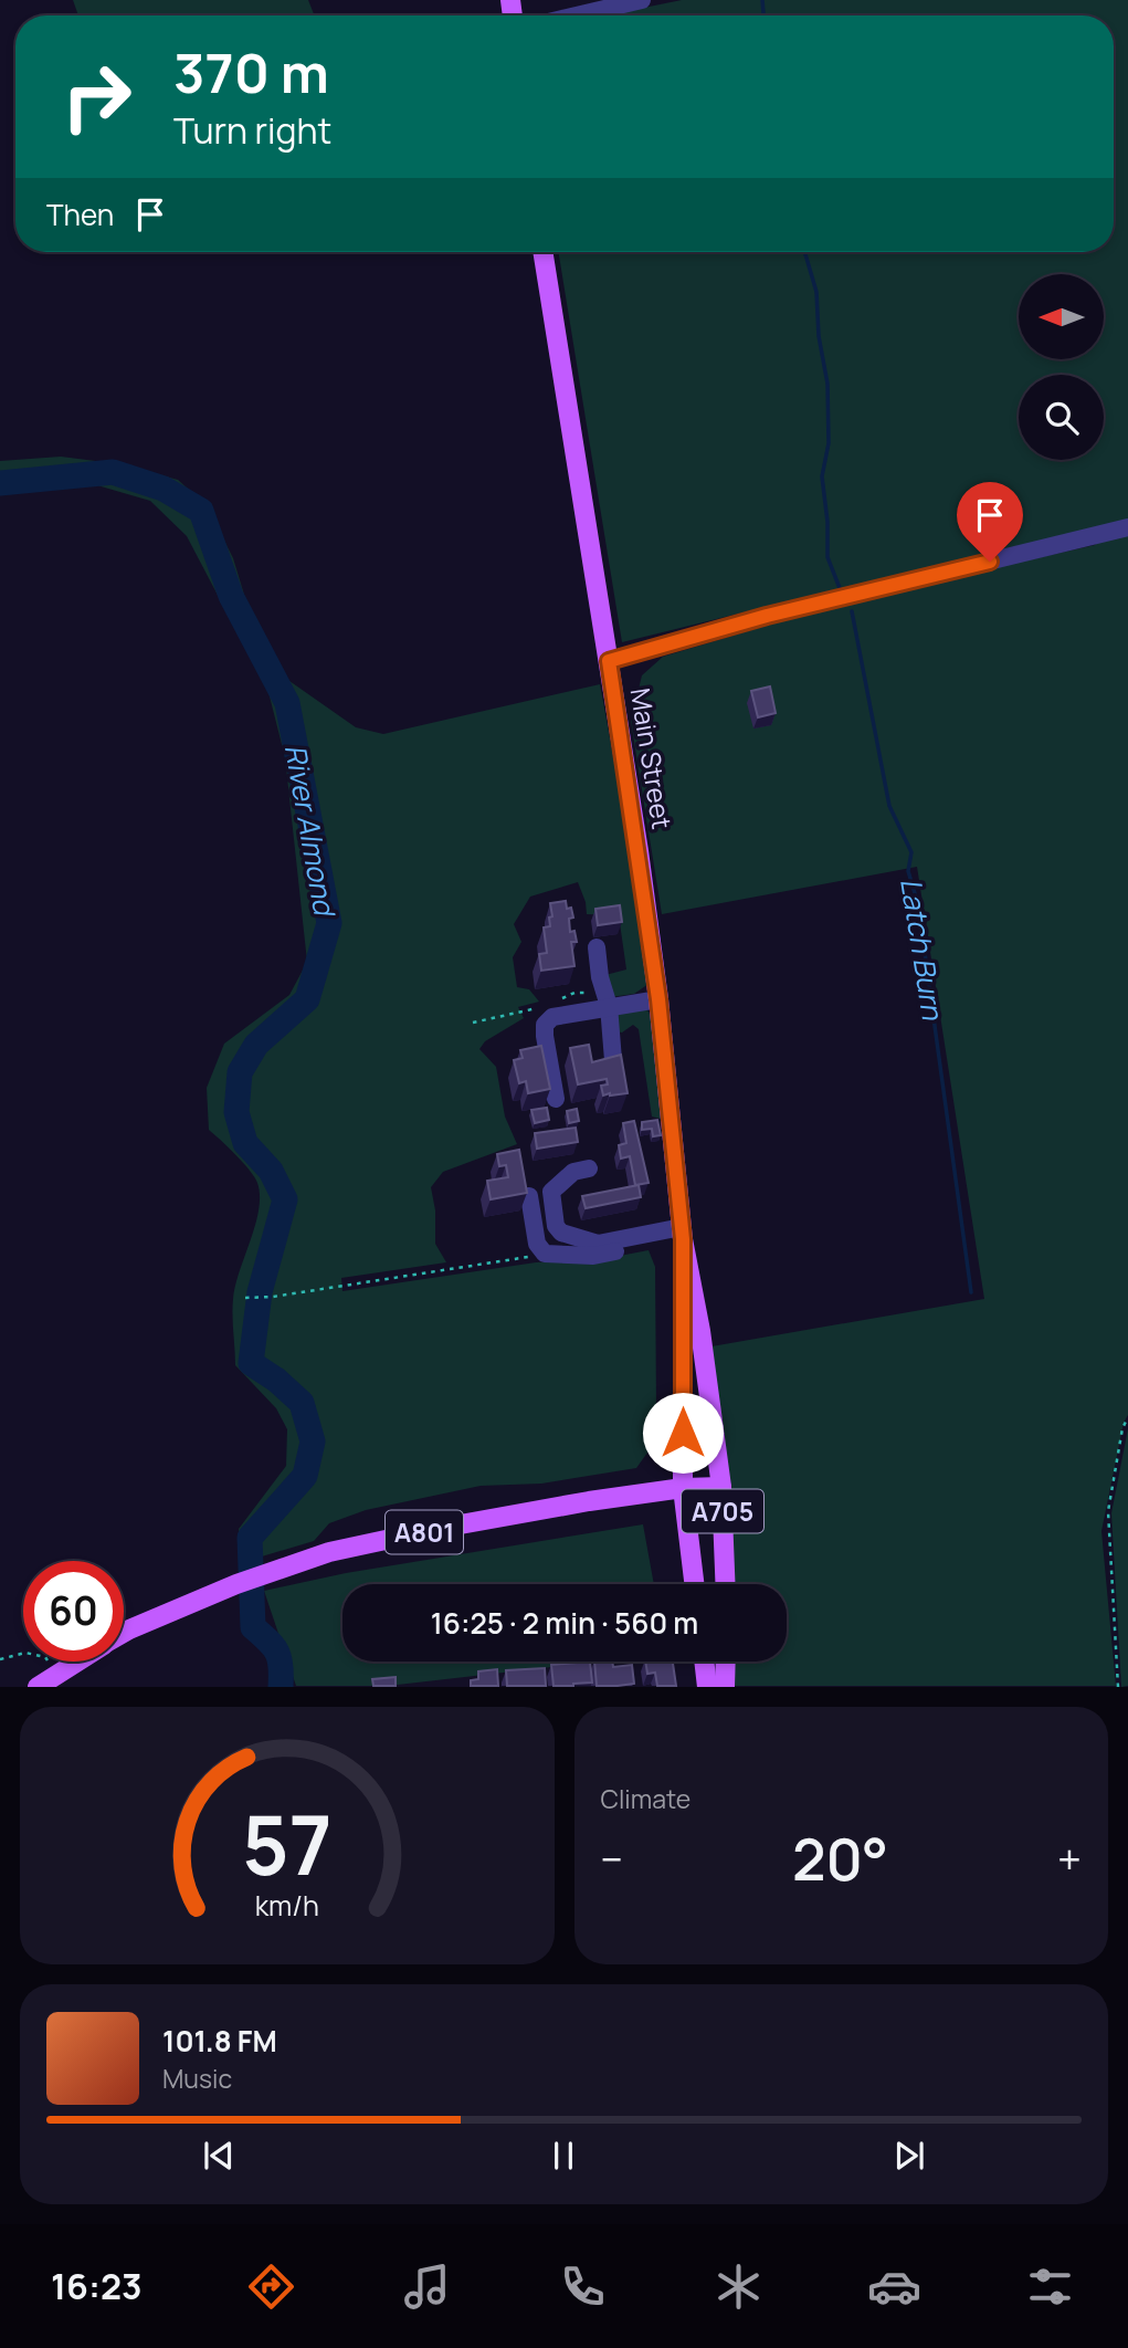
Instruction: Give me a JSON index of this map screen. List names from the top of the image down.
{
  "streets": {
    "main road": ["Main Street", "A705", "A801"]
  },
  "crossings": [
    ["Main Street", "A801"]
  ],
  "water": ["River Almond", "Latch Burn"],
  "north": "left",
  "page": {
    "turn": ["370 m", "Turn right"],
    "then": "Then",
    "limit": "60",
    "trip": "16:25 · 2 min · 560 m",
    "tile": "Climate",
    "heat": ["−", "20°", "+"],
    "song": ["101.8 FM", "Music"],
    "tabs": "16:23",
    "gauge": ["57", "km/h"]
  }
}
